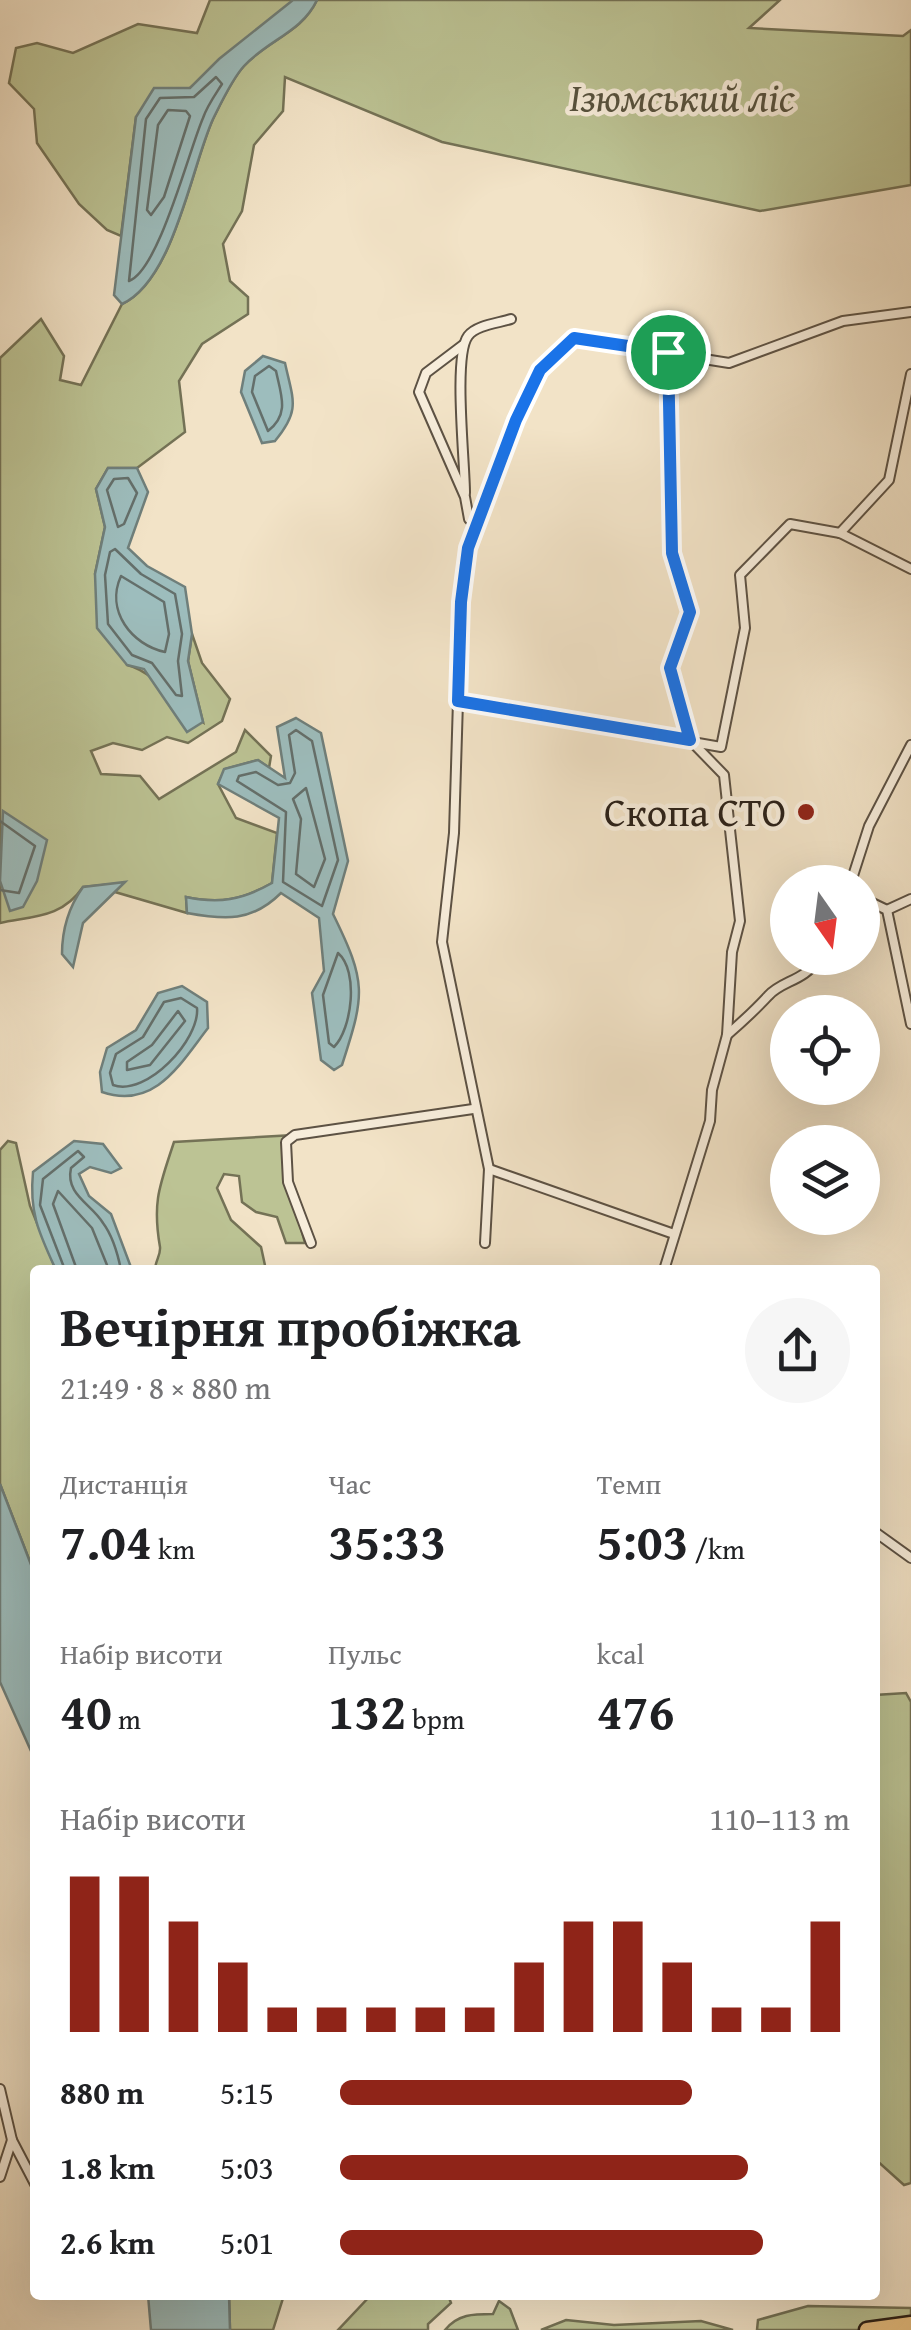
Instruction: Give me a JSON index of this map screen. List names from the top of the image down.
{
  "parks": ["Ізюмський ліс"],
  "places": ["Скопа СТО"],
  "north": "bottom",
  "page": {
    "heading": ["Вечірня пробіжка", "21:49 · 8 × 880 m"],
    "stats": [
      ["Дистанція", "7.04 km"],
      ["Час", "35:33"],
      ["Темп", "5:03 /km"],
      ["Набір висоти", "40 m"],
      ["Пульс", "132 bpm"],
      ["kcal", "476"]
    ],
    "chart": ["Набір висоти", "110–113 m"],
    "list": [
      {
        "name": "880 m",
        "note": "5:15"
      },
      {
        "name": "1.8 km",
        "note": "5:03"
      },
      {
        "name": "2.6 km",
        "note": "5:01"
      }
    ]
  }
}
